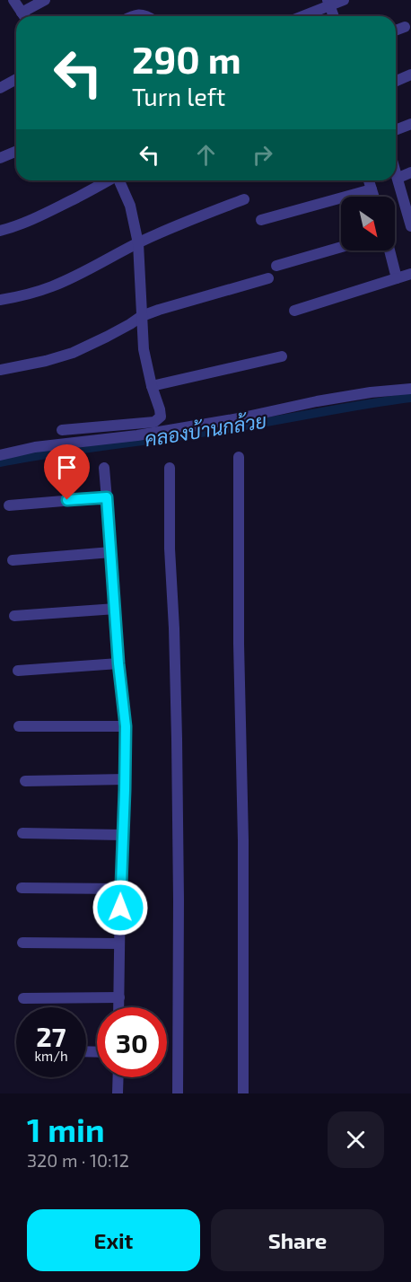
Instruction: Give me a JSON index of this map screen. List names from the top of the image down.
{
  "water": ["คลองบ้านกล้วย"],
  "north": "bottom right",
  "page": {
    "turn": ["290 m", "Turn left"],
    "speed": "27 km/h",
    "limit": "30",
    "heading": ["1 min", "320 m · 10:12"],
    "buttons": ["Exit", "Share"]
  }
}
